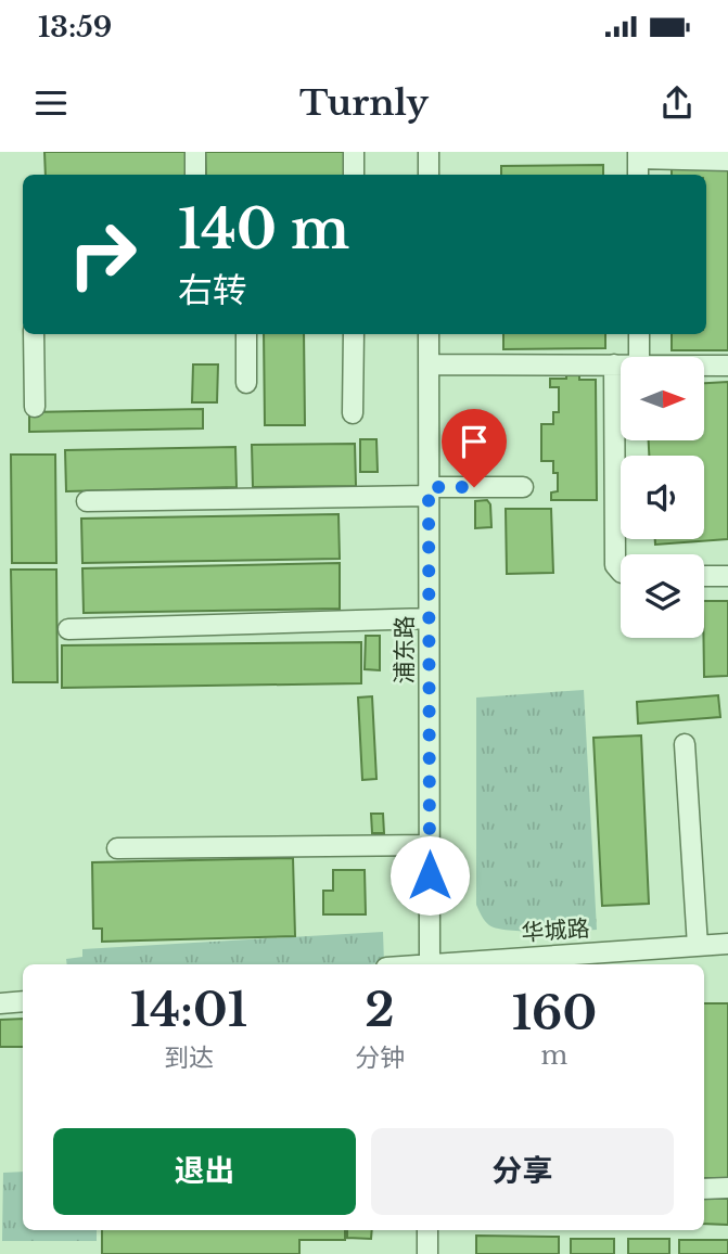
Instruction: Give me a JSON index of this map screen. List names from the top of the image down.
{
  "streets": {
    "street": ["浦东路", "华城路"]
  },
  "north": "right",
  "page": {
    "status": "13:59",
    "header": "Turnly",
    "turn": ["140 m", "右转"],
    "eta": [
      "14:01",
      "到达",
      "2",
      "分钟",
      "160",
      "m"
    ],
    "buttons": ["退出", "分享"]
  }
}
